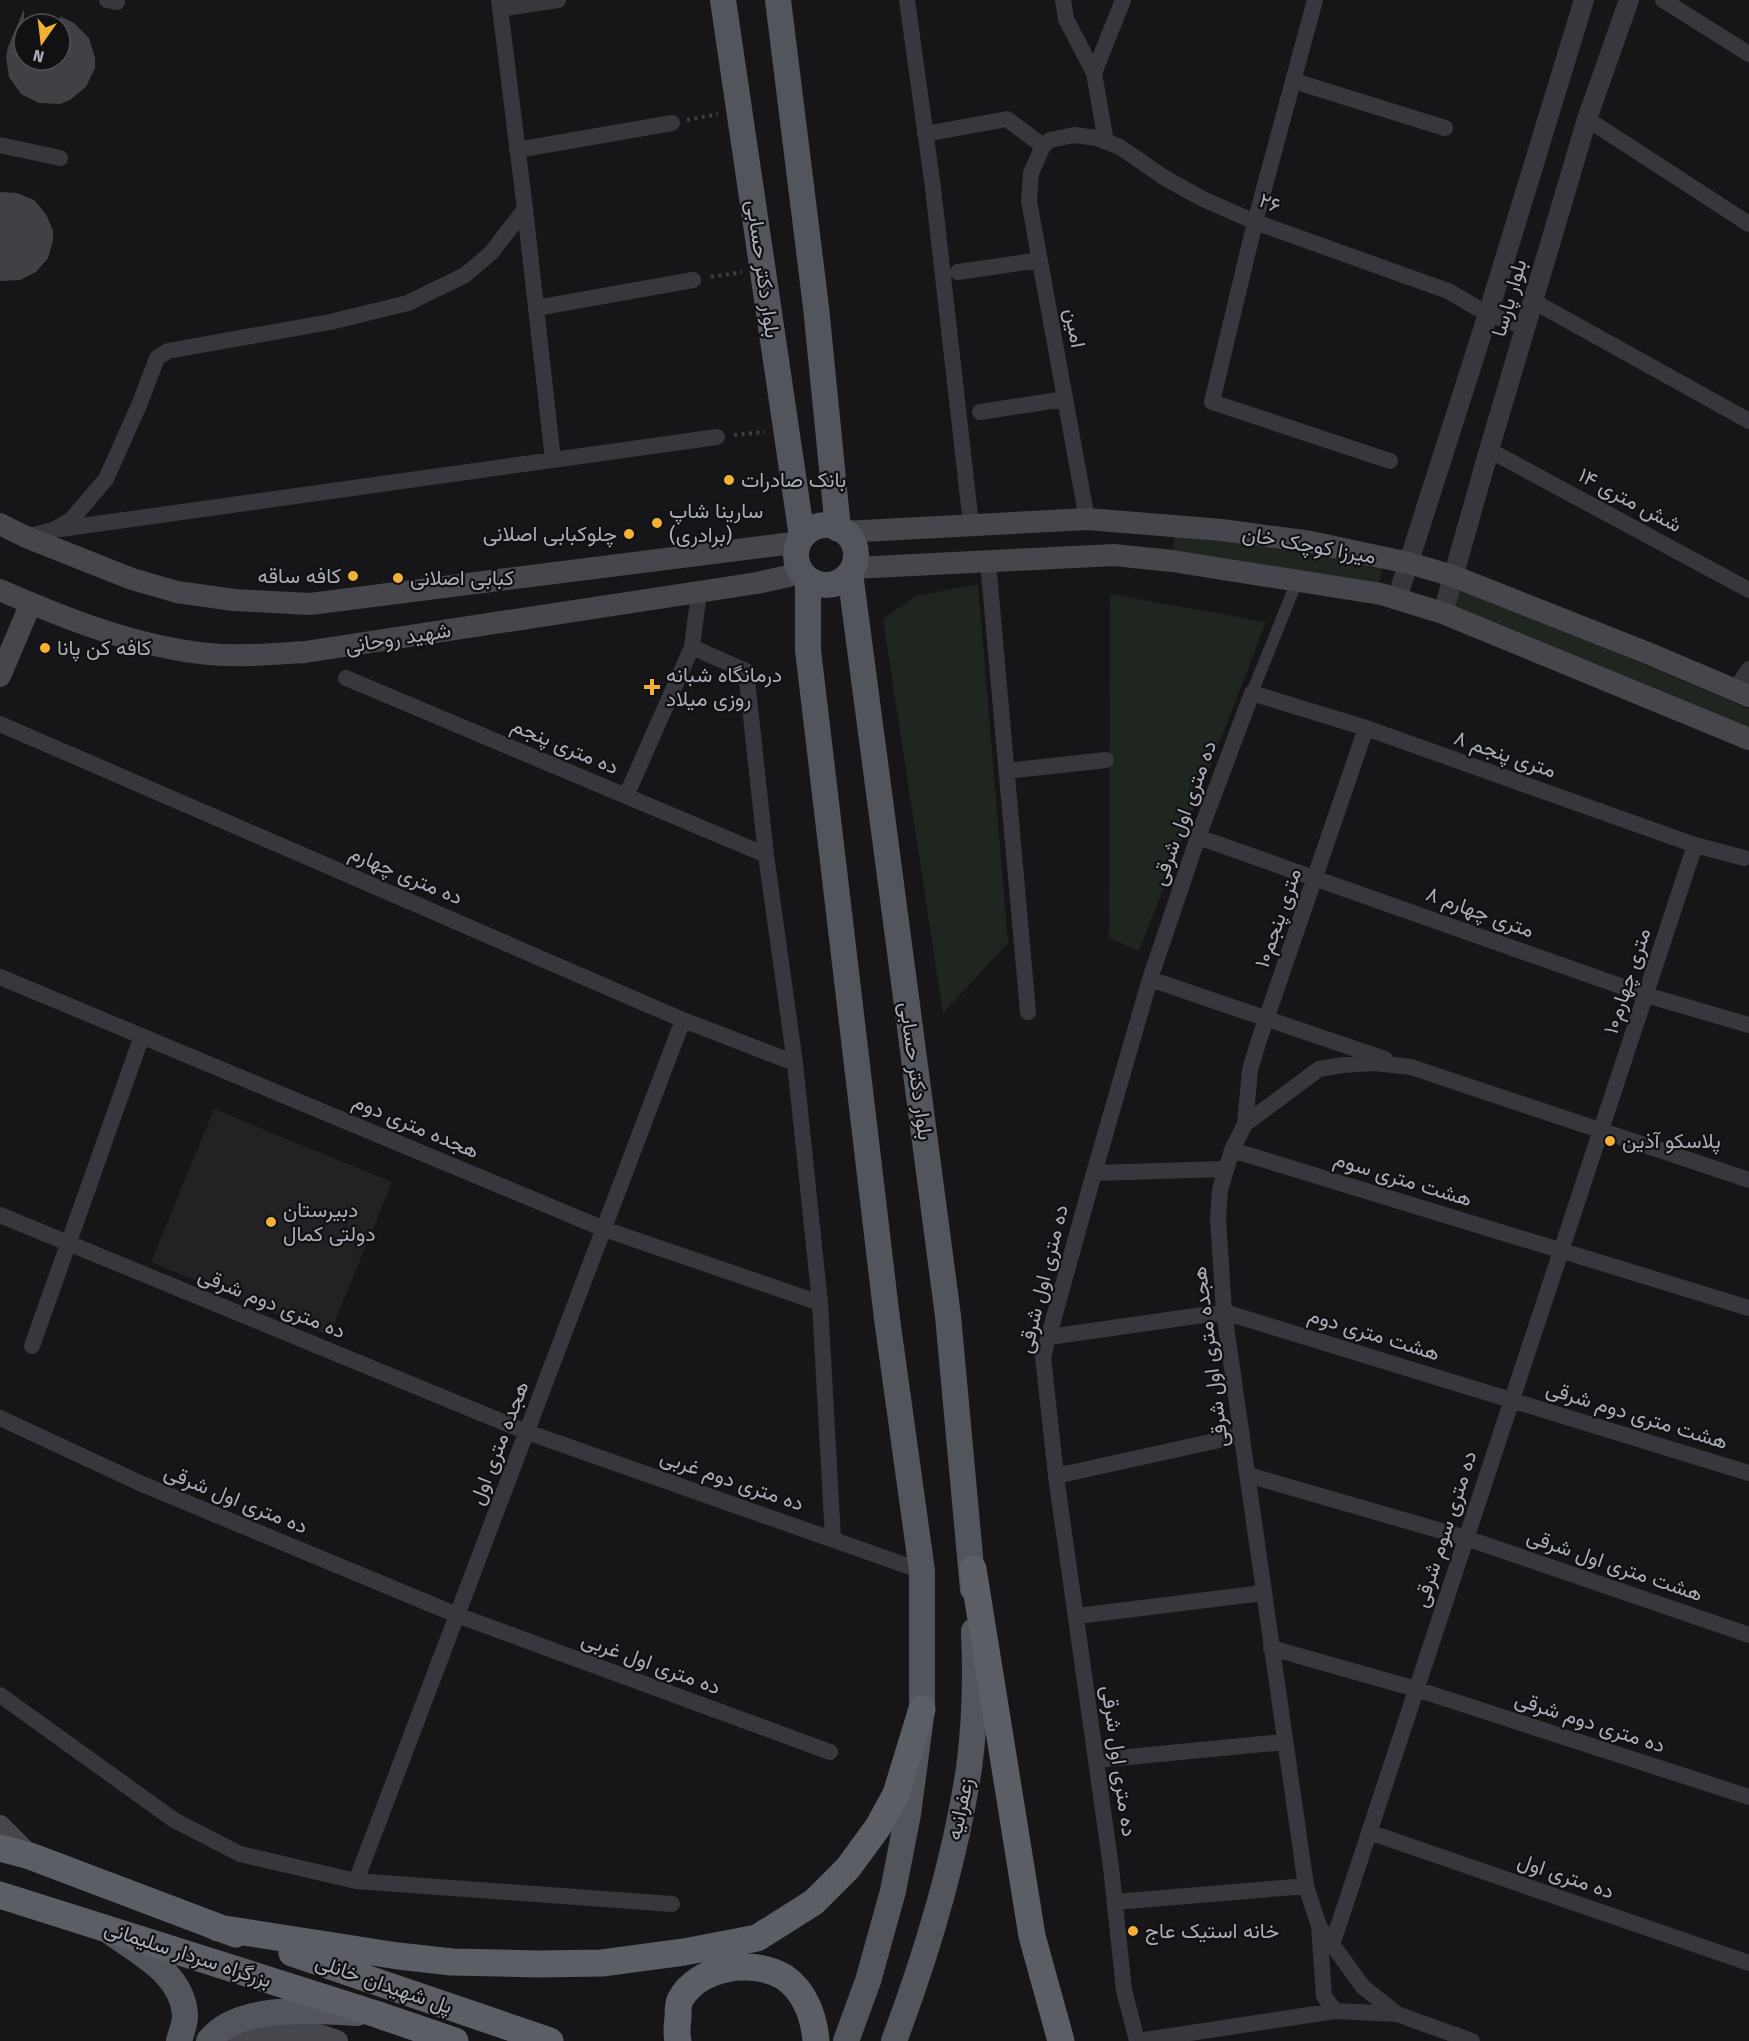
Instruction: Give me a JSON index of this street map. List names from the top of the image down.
{
  "streets": {
    "highway": ["بزرگراه سردار سلیمانی", "پل شهیدان خانلی"],
    "main road": [
      "بلوار دکتر حسابی",
      "میرزا کوچک خان",
      "شهید روحانی",
      "زعفرانیه"
    ],
    "street": [
      "۲۶",
      "بلوار پارسا",
      "امین",
      "شش متری ۱۴",
      "ده متری پنجم",
      "۸ متری پنجم",
      "ده متری اول شرقی",
      "ده متری چهارم",
      "۸ متری چهارم",
      "۱۰متری پنجم",
      "۱۰متری چهارم",
      "هجده متری دوم",
      "هشت متری سوم",
      "ده متری دوم شرقی",
      "هشت متری دوم",
      "هجده متری اول شرقی",
      "هشت متری دوم شرقی",
      "هجده متری اول",
      "ده متری دوم غربی",
      "ده متری سوم شرقی",
      "هشت متری اول شرقی",
      "ده متری اول غربی",
      "ده متری اول"
    ]
  },
  "crossings": [
    ["۲۶", "بلوار پارسا"],
    ["۲۶", "امین"],
    ["بلوار دکتر حسابی", "میرزا کوچک خان"],
    ["بلوار دکتر حسابی", "شهید روحانی"],
    ["بلوار دکتر حسابی", "زعفرانیه"],
    ["بلوار پارسا", "شش متری ۱۴"],
    ["بلوار پارسا", "میرزا کوچک خان"],
    ["امین", "میرزا کوچک خان"],
    ["میرزا کوچک خان", "شهید روحانی"],
    ["۸ متری پنجم", "ده متری اول شرقی"],
    ["۸ متری پنجم", "۱۰متری پنجم"],
    ["۸ متری پنجم", "۱۰متری چهارم"],
    ["ده متری اول شرقی", "۸ متری چهارم"],
    ["ده متری اول شرقی", "هجده متری اول"],
    ["ده متری اول شرقی", "ده متری اول غربی"],
    ["ده متری چهارم", "هجده متری اول"],
    ["۸ متری چهارم", "۱۰متری پنجم"],
    ["۸ متری چهارم", "۱۰متری چهارم"],
    ["۱۰متری پنجم", "هجده متری اول شرقی"],
    ["۱۰متری چهارم", "هجده متری اول شرقی"],
    ["۱۰متری چهارم", "ده متری سوم شرقی"],
    ["هجده متری دوم", "هجده متری اول"],
    ["هشت متری سوم", "هجده متری اول شرقی"],
    ["هشت متری سوم", "ده متری سوم شرقی"],
    ["ده متری دوم شرقی", "هجده متری اول شرقی"],
    ["ده متری دوم شرقی", "هجده متری اول"],
    ["ده متری دوم شرقی", "ده متری دوم غربی"],
    ["ده متری دوم شرقی", "ده متری سوم شرقی"],
    ["هشت متری دوم", "هجده متری اول شرقی"],
    ["هشت متری دوم", "هشت متری دوم شرقی"],
    ["هشت متری دوم", "ده متری سوم شرقی"],
    ["هجده متری اول شرقی", "ده متری سوم شرقی"],
    ["هجده متری اول شرقی", "هشت متری اول شرقی"],
    ["هشت متری دوم شرقی", "ده متری سوم شرقی"],
    ["هجده متری اول", "ده متری دوم غربی"],
    ["هجده متری اول", "ده متری اول غربی"],
    ["ده متری سوم شرقی", "هشت متری اول شرقی"],
    ["ده متری سوم شرقی", "ده متری اول"],
    ["بزرگراه سردار سلیمانی", "پل شهیدان خانلی"]
  ],
  "places": {
    "other": [
      "بانک صادرات",
      "سارینا شاپ (برادری)",
      "چلوکبابی اصلانی",
      "کافه ساقه",
      "کبابی اصلانی",
      "کافه کن پانا",
      "پلاسکو آذین",
      "دبیرستان دولتی کمال",
      "خانه استیک عاج"
    ],
    "health": ["درمانگاه شبانه روزی میلاد"]
  },
  "north": "bottom"
}
